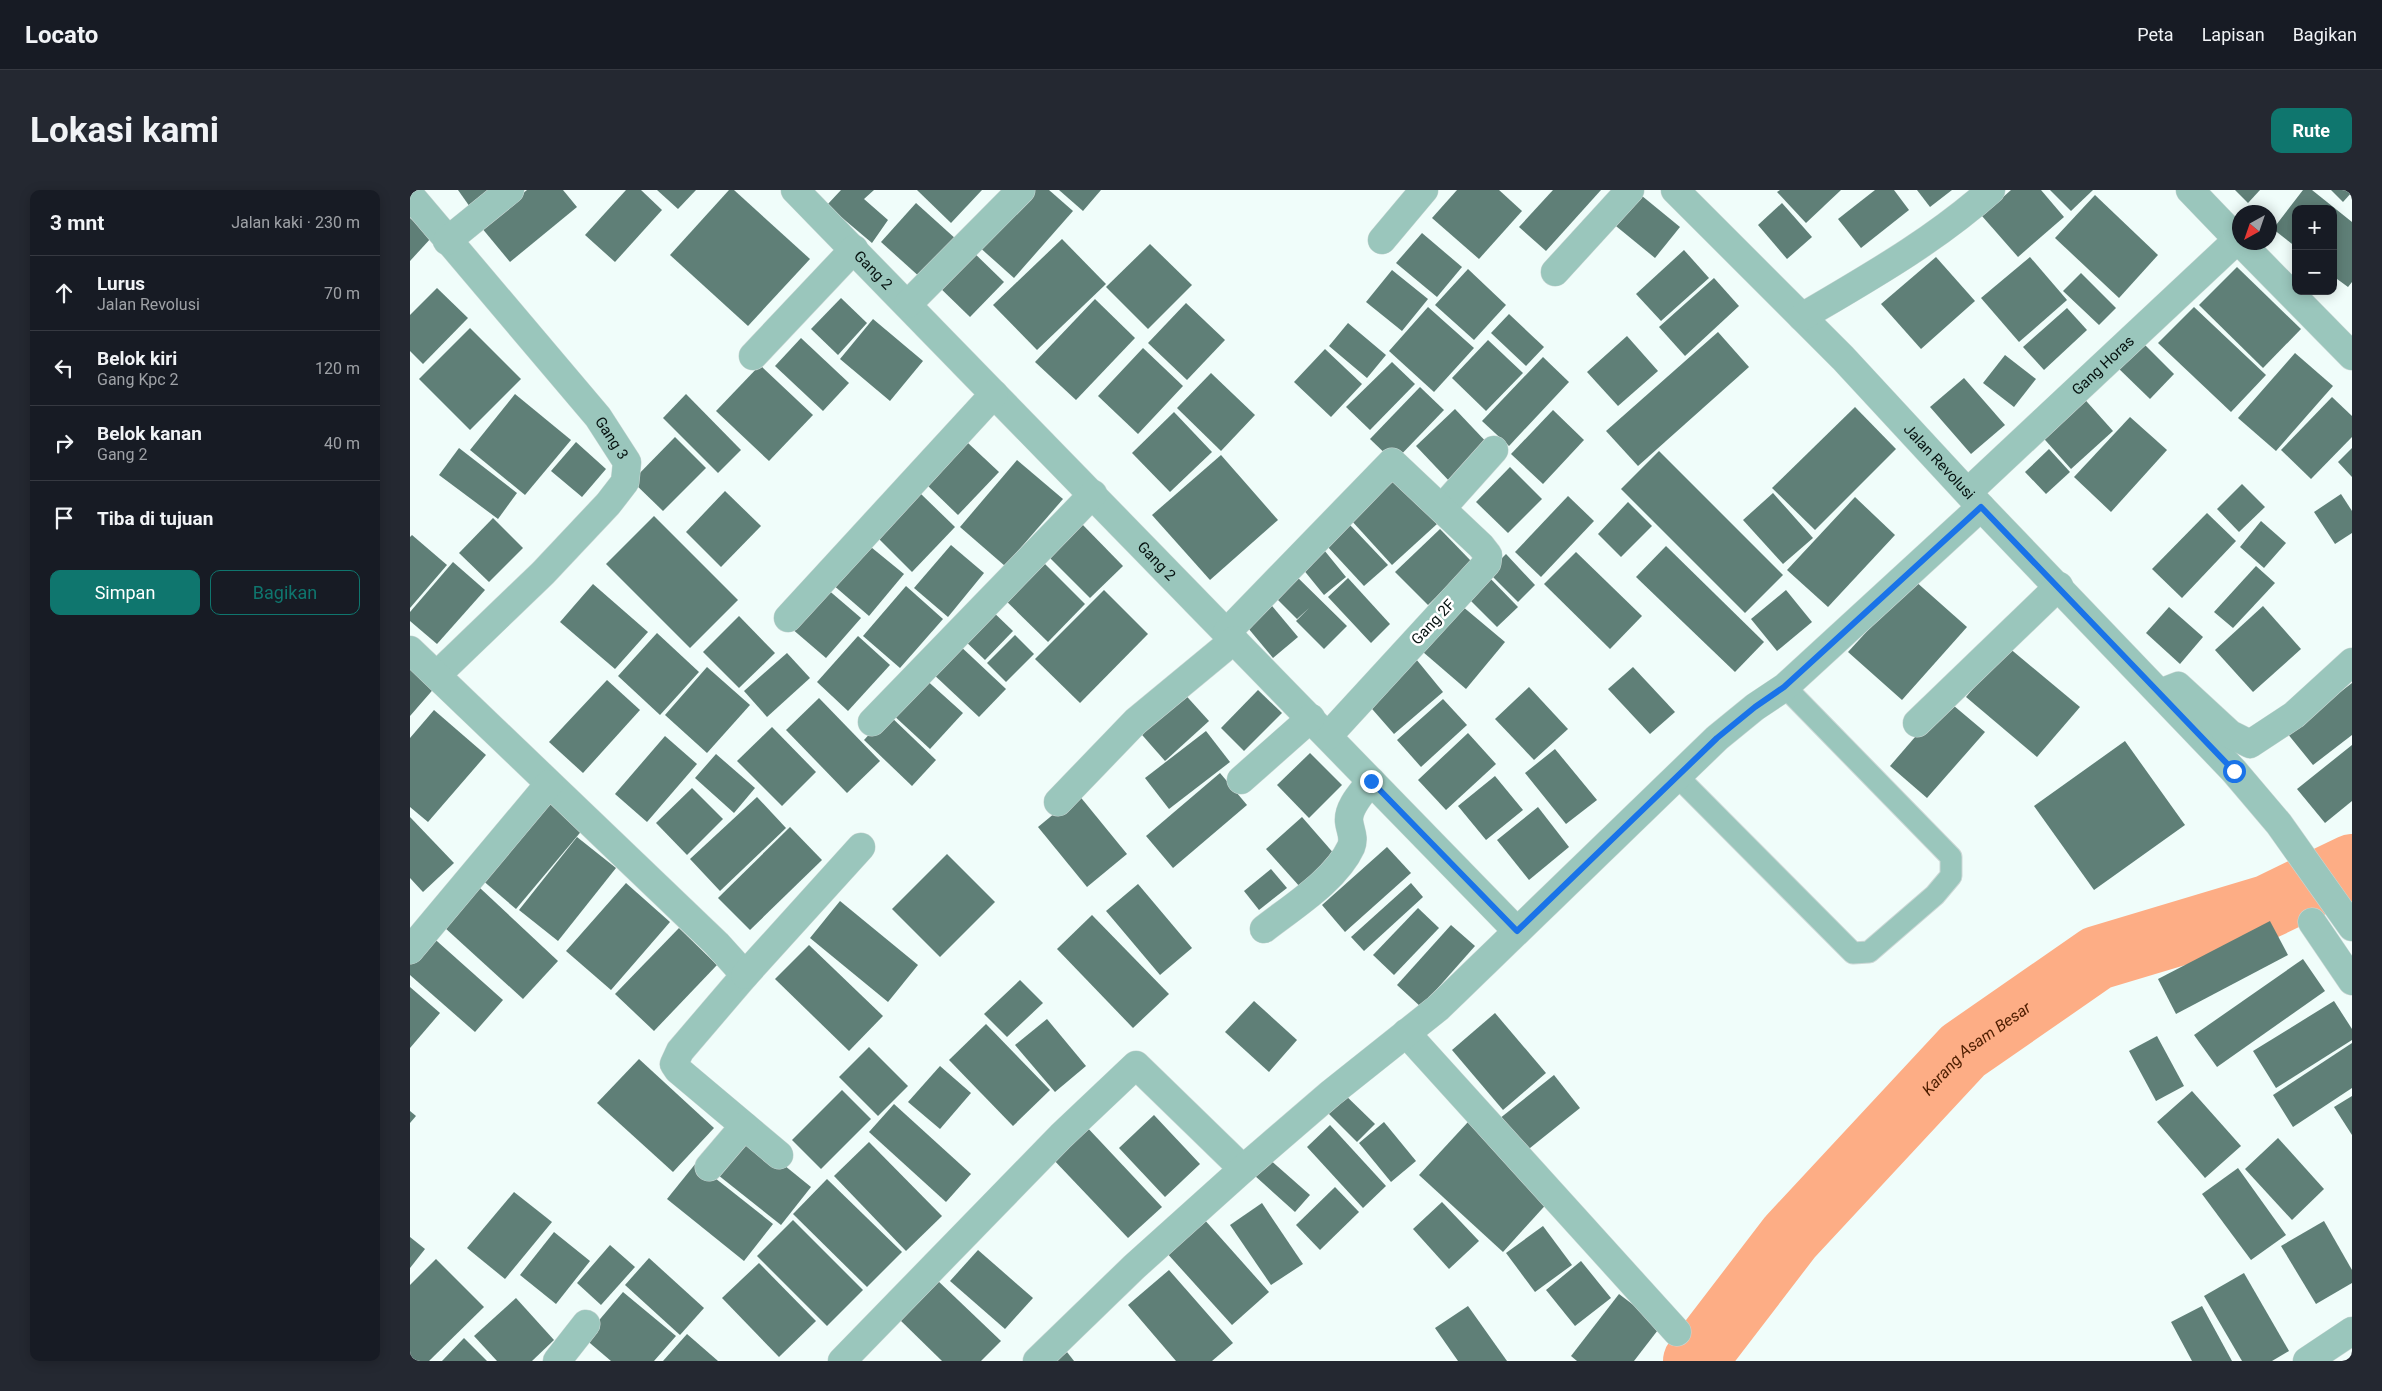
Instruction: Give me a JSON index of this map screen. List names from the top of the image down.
{
  "streets": {
    "street": [
      "Gang 2",
      "Gang Horas",
      "Gang 3",
      "Jalan Revolusi",
      "Gang 2F"
    ]
  },
  "crossings": [
    ["Gang 2", "Gang Horas"],
    ["Gang 2", "Gang 2F"],
    ["Gang Horas", "Jalan Revolusi"]
  ],
  "water": ["Karang Asam Besar"],
  "north": "bottom left",
  "page": {
    "header": "Locato",
    "nav": ["Peta", "Lapisan", "Bagikan"],
    "buttons": [
      "Rute",
      ["Simpan", "Bagikan"]
    ],
    "title": "Lokasi kami",
    "heading": ["3 mnt", "Jalan kaki · 230 m"],
    "map_buttons": ["+", "−"],
    "list": [
      ["Lurus", "Jalan Revolusi", "70 m"],
      ["Belok kiri", "Gang Kpc 2", "120 m"],
      ["Belok kanan", "Gang 2", "40 m"],
      "Tiba di tujuan"
    ]
  }
}
